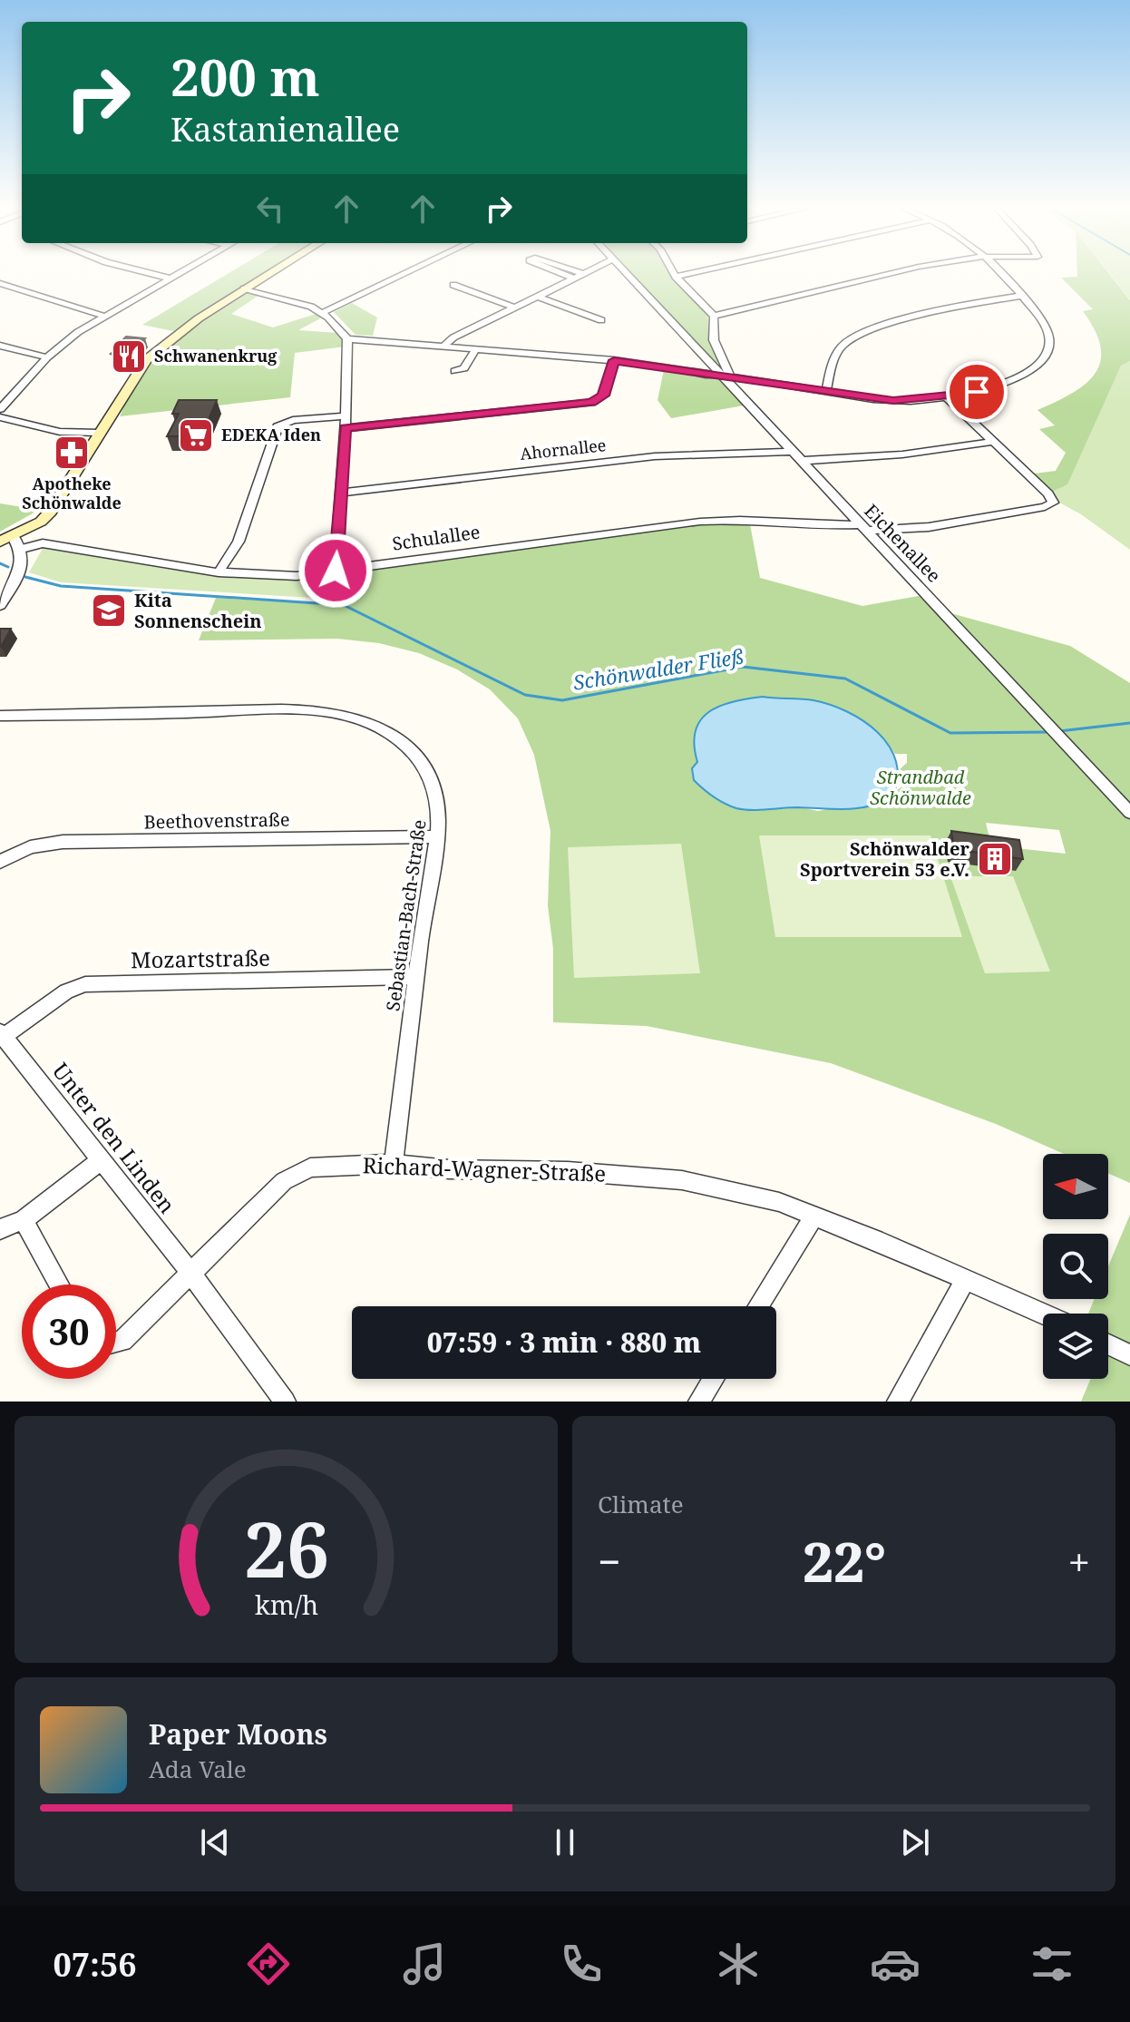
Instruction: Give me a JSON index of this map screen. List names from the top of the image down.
{
  "streets": {
    "street": [
      "Ahornallee",
      "Schulallee",
      "Eichenallee",
      "Beethovenstraße",
      "Sebastian-Bach-Straße",
      "Mozartstraße",
      "Unter den Linden",
      "Richard-Wagner-Straße"
    ]
  },
  "crossings": [
    ["Ahornallee", "Eichenallee"],
    ["Schulallee", "Eichenallee"],
    ["Beethovenstraße", "Sebastian-Bach-Straße"],
    ["Sebastian-Bach-Straße", "Mozartstraße"],
    ["Sebastian-Bach-Straße", "Richard-Wagner-Straße"],
    ["Mozartstraße", "Unter den Linden"],
    ["Unter den Linden", "Richard-Wagner-Straße"]
  ],
  "water": ["Schönwalder Fließ"],
  "parks": ["Strandbad Schönwalde"],
  "places": {
    "restaurant": ["Schwanenkrug"],
    "supermarket": ["EDEKA Iden"],
    "pharmacy": ["Apotheke Schönwalde"],
    "school or university": ["Kita Sonnenschein"],
    "building": ["Schönwalder Sportverein 53 e.V."]
  },
  "north": "left",
  "page": {
    "turn": ["200 m", "Kastanienallee"],
    "limit": "30",
    "trip": "07:59 · 3 min · 880 m",
    "tile": "Climate",
    "heat": ["−", "22°", "+"],
    "song": ["Paper Moons", "Ada Vale"],
    "tabs": "07:56",
    "gauge": ["26", "km/h"]
  }
}
